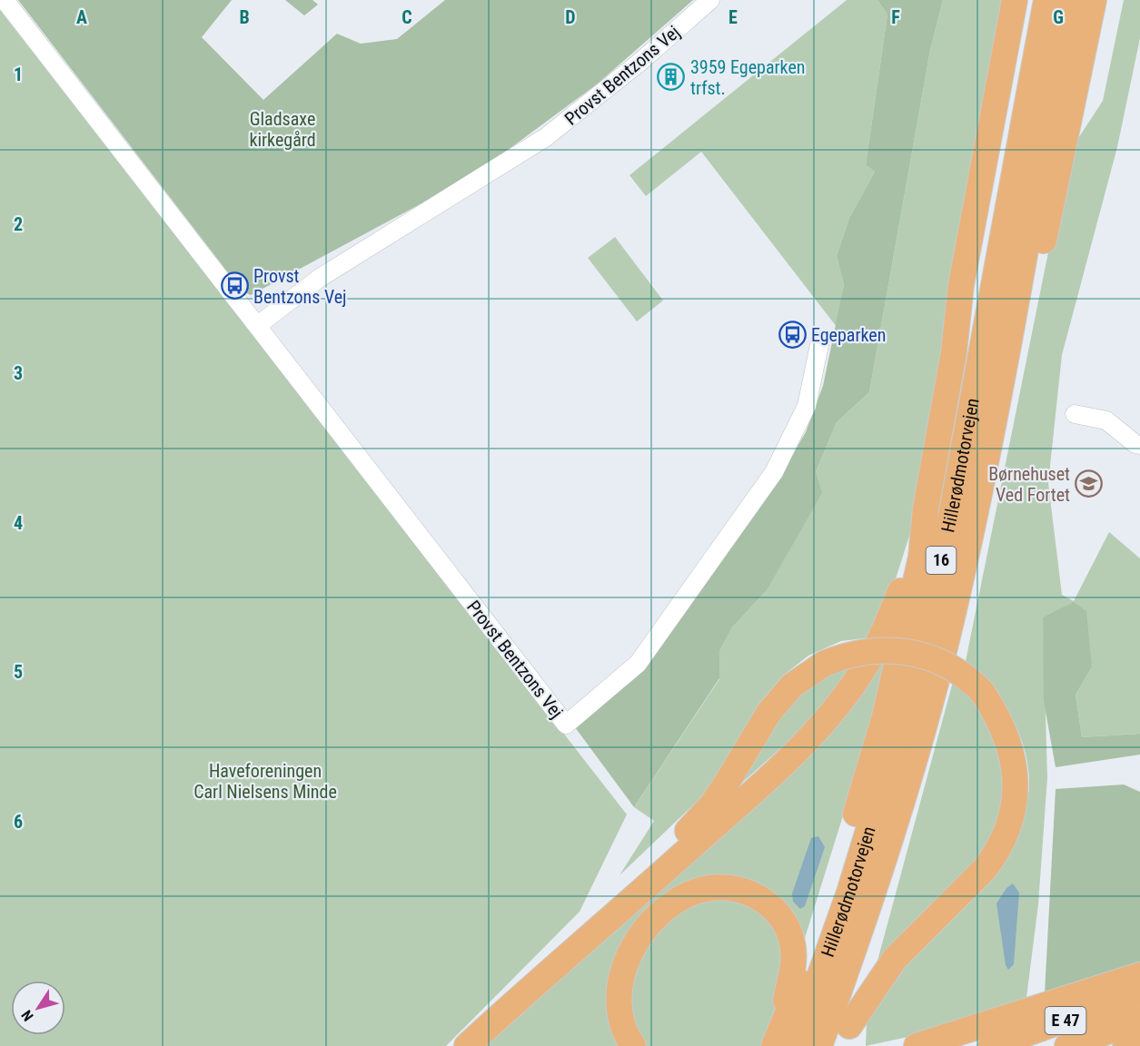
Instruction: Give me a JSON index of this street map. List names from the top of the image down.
{
  "streets": {
    "highway": ["Hillerødmotorvejen", "16", "E 47"],
    "street": ["Provst Bentzons Vej"]
  },
  "parks": ["Gladsaxe kirkegård", "Haveforeningen Carl Nielsens Minde"],
  "places": {
    "building": ["3959 Egeparken trfst."],
    "bus stop": ["Provst Bentzons Vej", "Egeparken"],
    "school or university": ["Børnehuset Ved Fortet"]
  },
  "north": "bottom left",
  "grid": {
    "columns": [
      "A",
      "B",
      "C",
      "D",
      "E",
      "F",
      "G"
    ],
    "rows": [
      "1",
      "2",
      "3",
      "4",
      "5",
      "6"
    ]
  }
}
